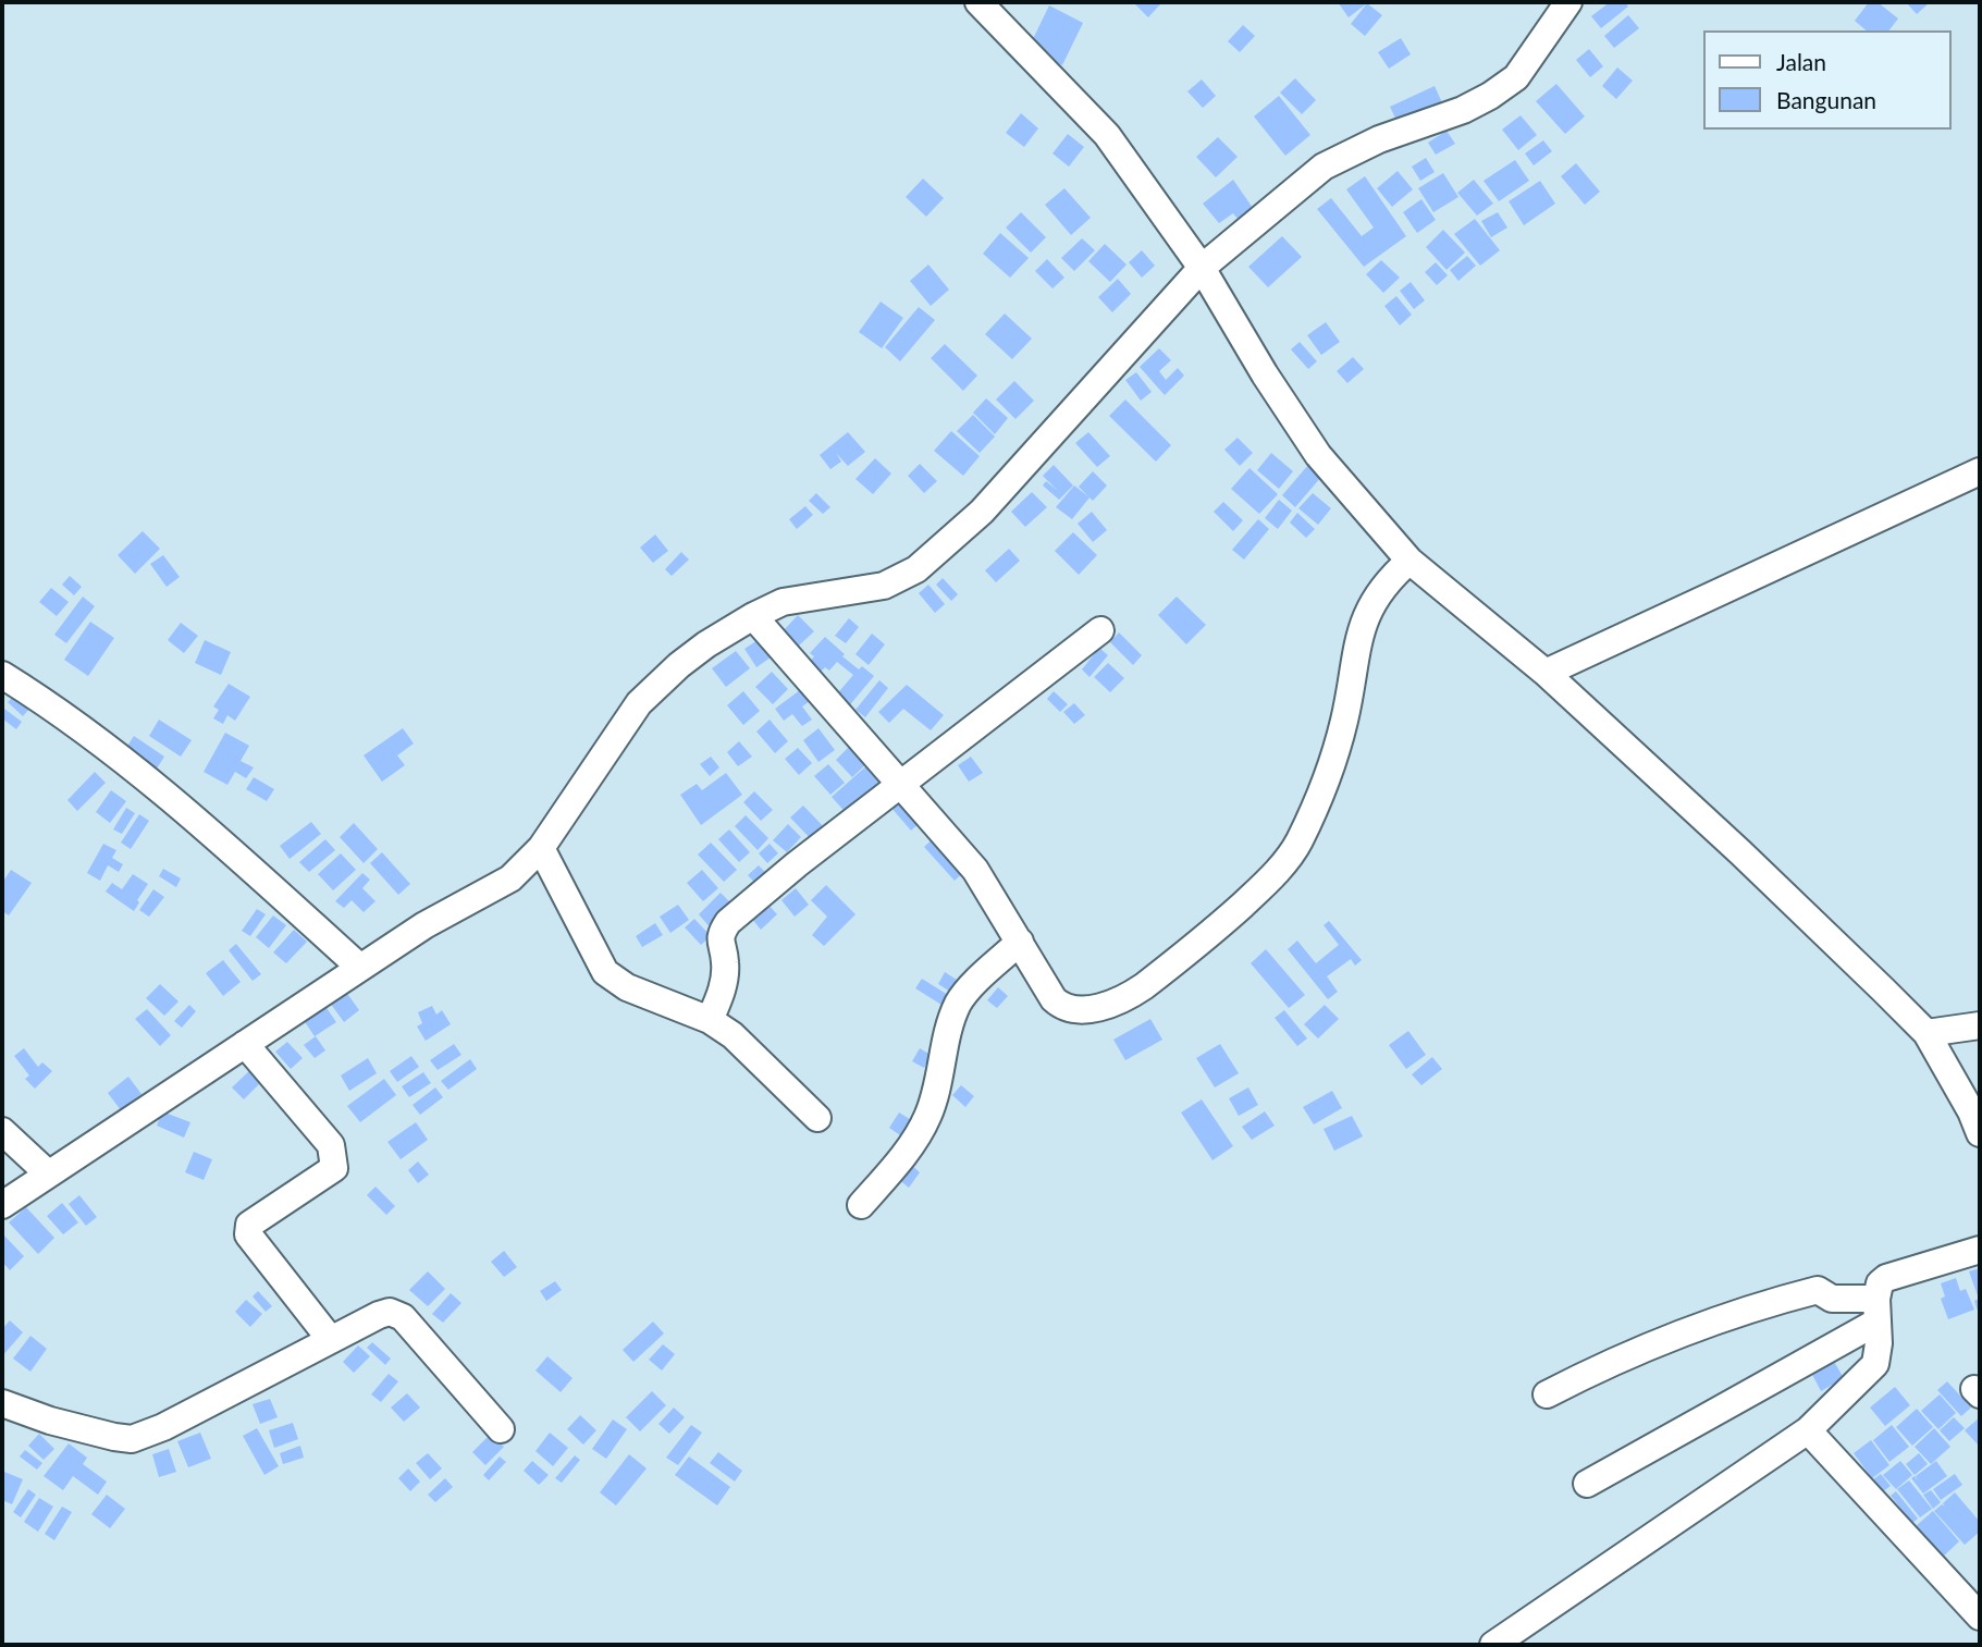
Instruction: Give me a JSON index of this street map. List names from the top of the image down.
{
  "legend": ["Jalan", "Bangunan"]
}
